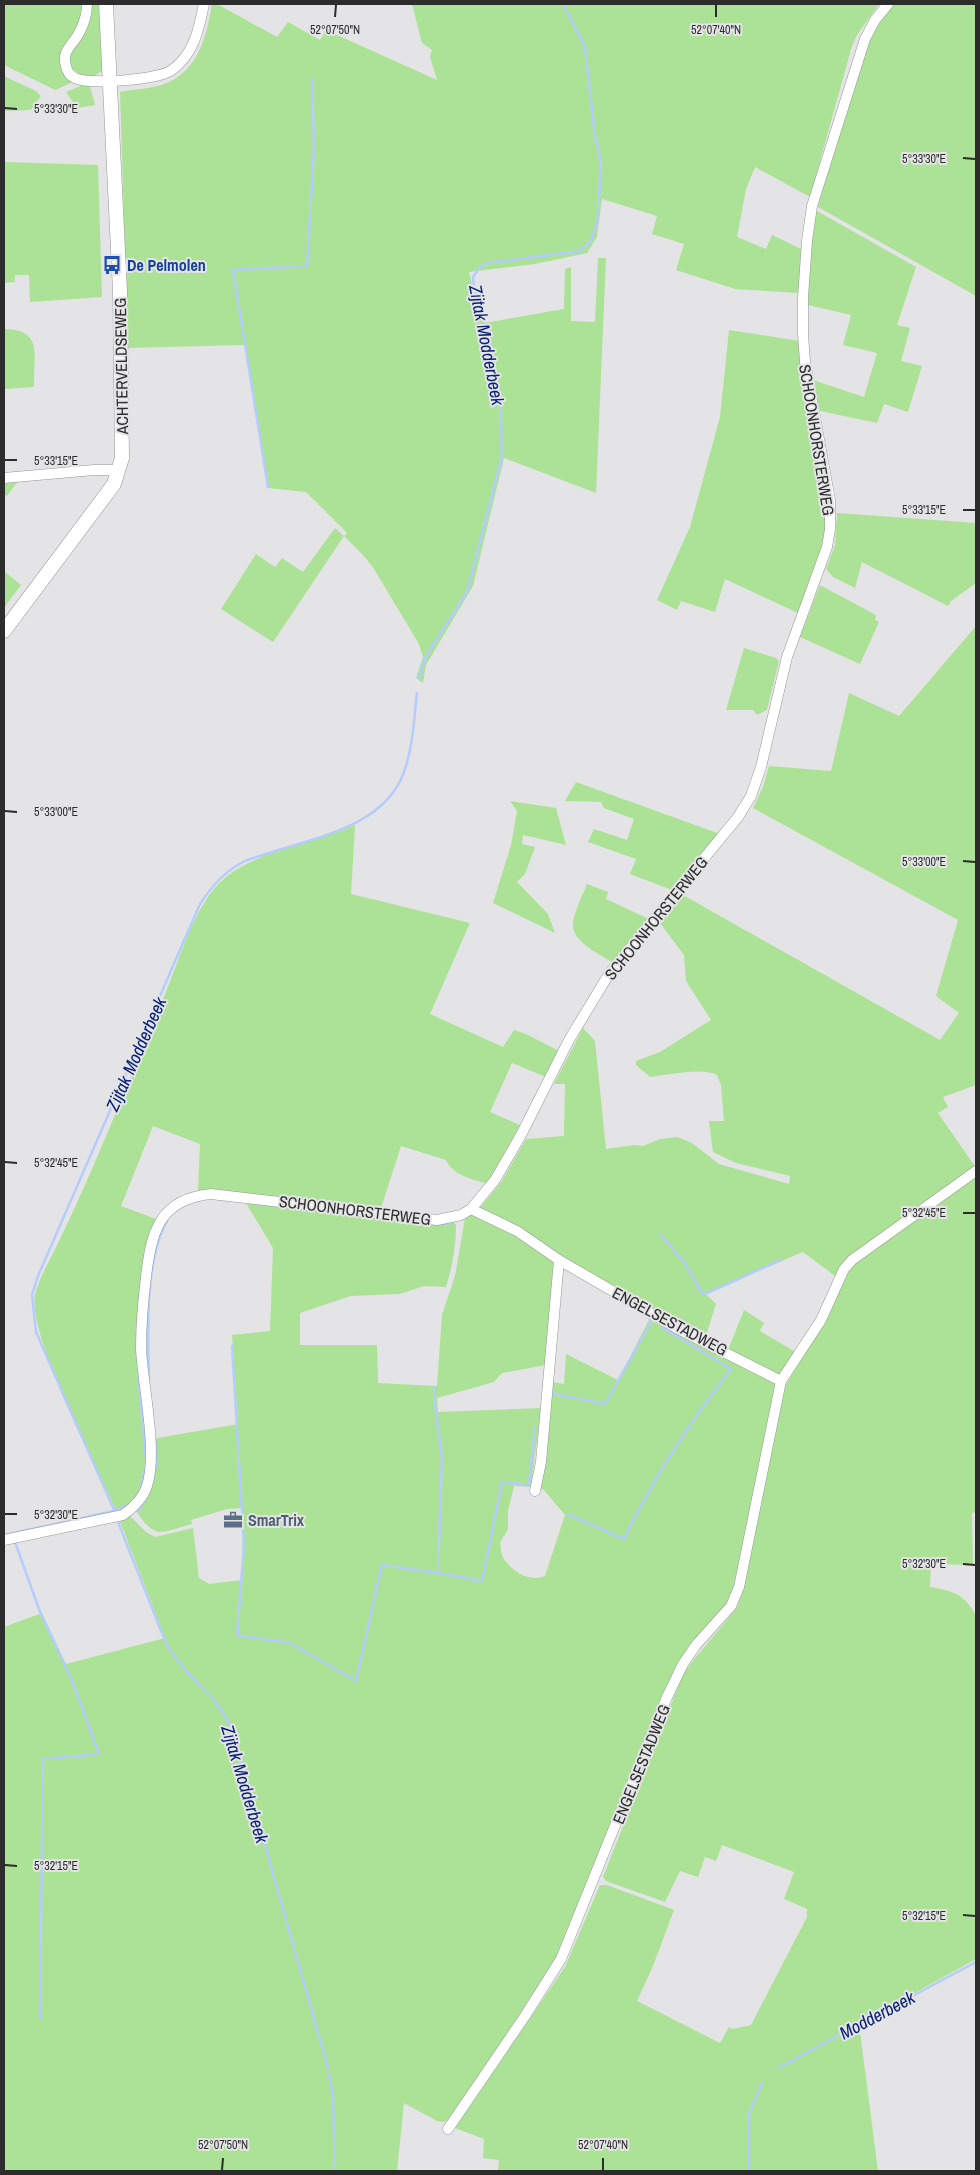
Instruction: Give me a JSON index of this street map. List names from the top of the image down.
{
  "streets": {
    "street": ["ACHTERVELDSEWEG", "SCHOONHORSTERWEG", "ENGELSESTADWEG"]
  },
  "crossings": [
    ["SCHOONHORSTERWEG", "ENGELSESTADWEG"]
  ],
  "water": ["Zijtak Modderbeek", "Modderbeek"],
  "places": {
    "bus stop": ["De Pelmolen"],
    "office": ["SmarTrix"]
  },
  "coordinates": [
    "52°07'50\"N",
    "52°07'40\"N",
    "5°33'30\"E",
    "5°33'15\"E",
    "5°33'00\"E",
    "5°32'45\"E",
    "5°32'30\"E",
    "5°32'15\"E"
  ]
}
